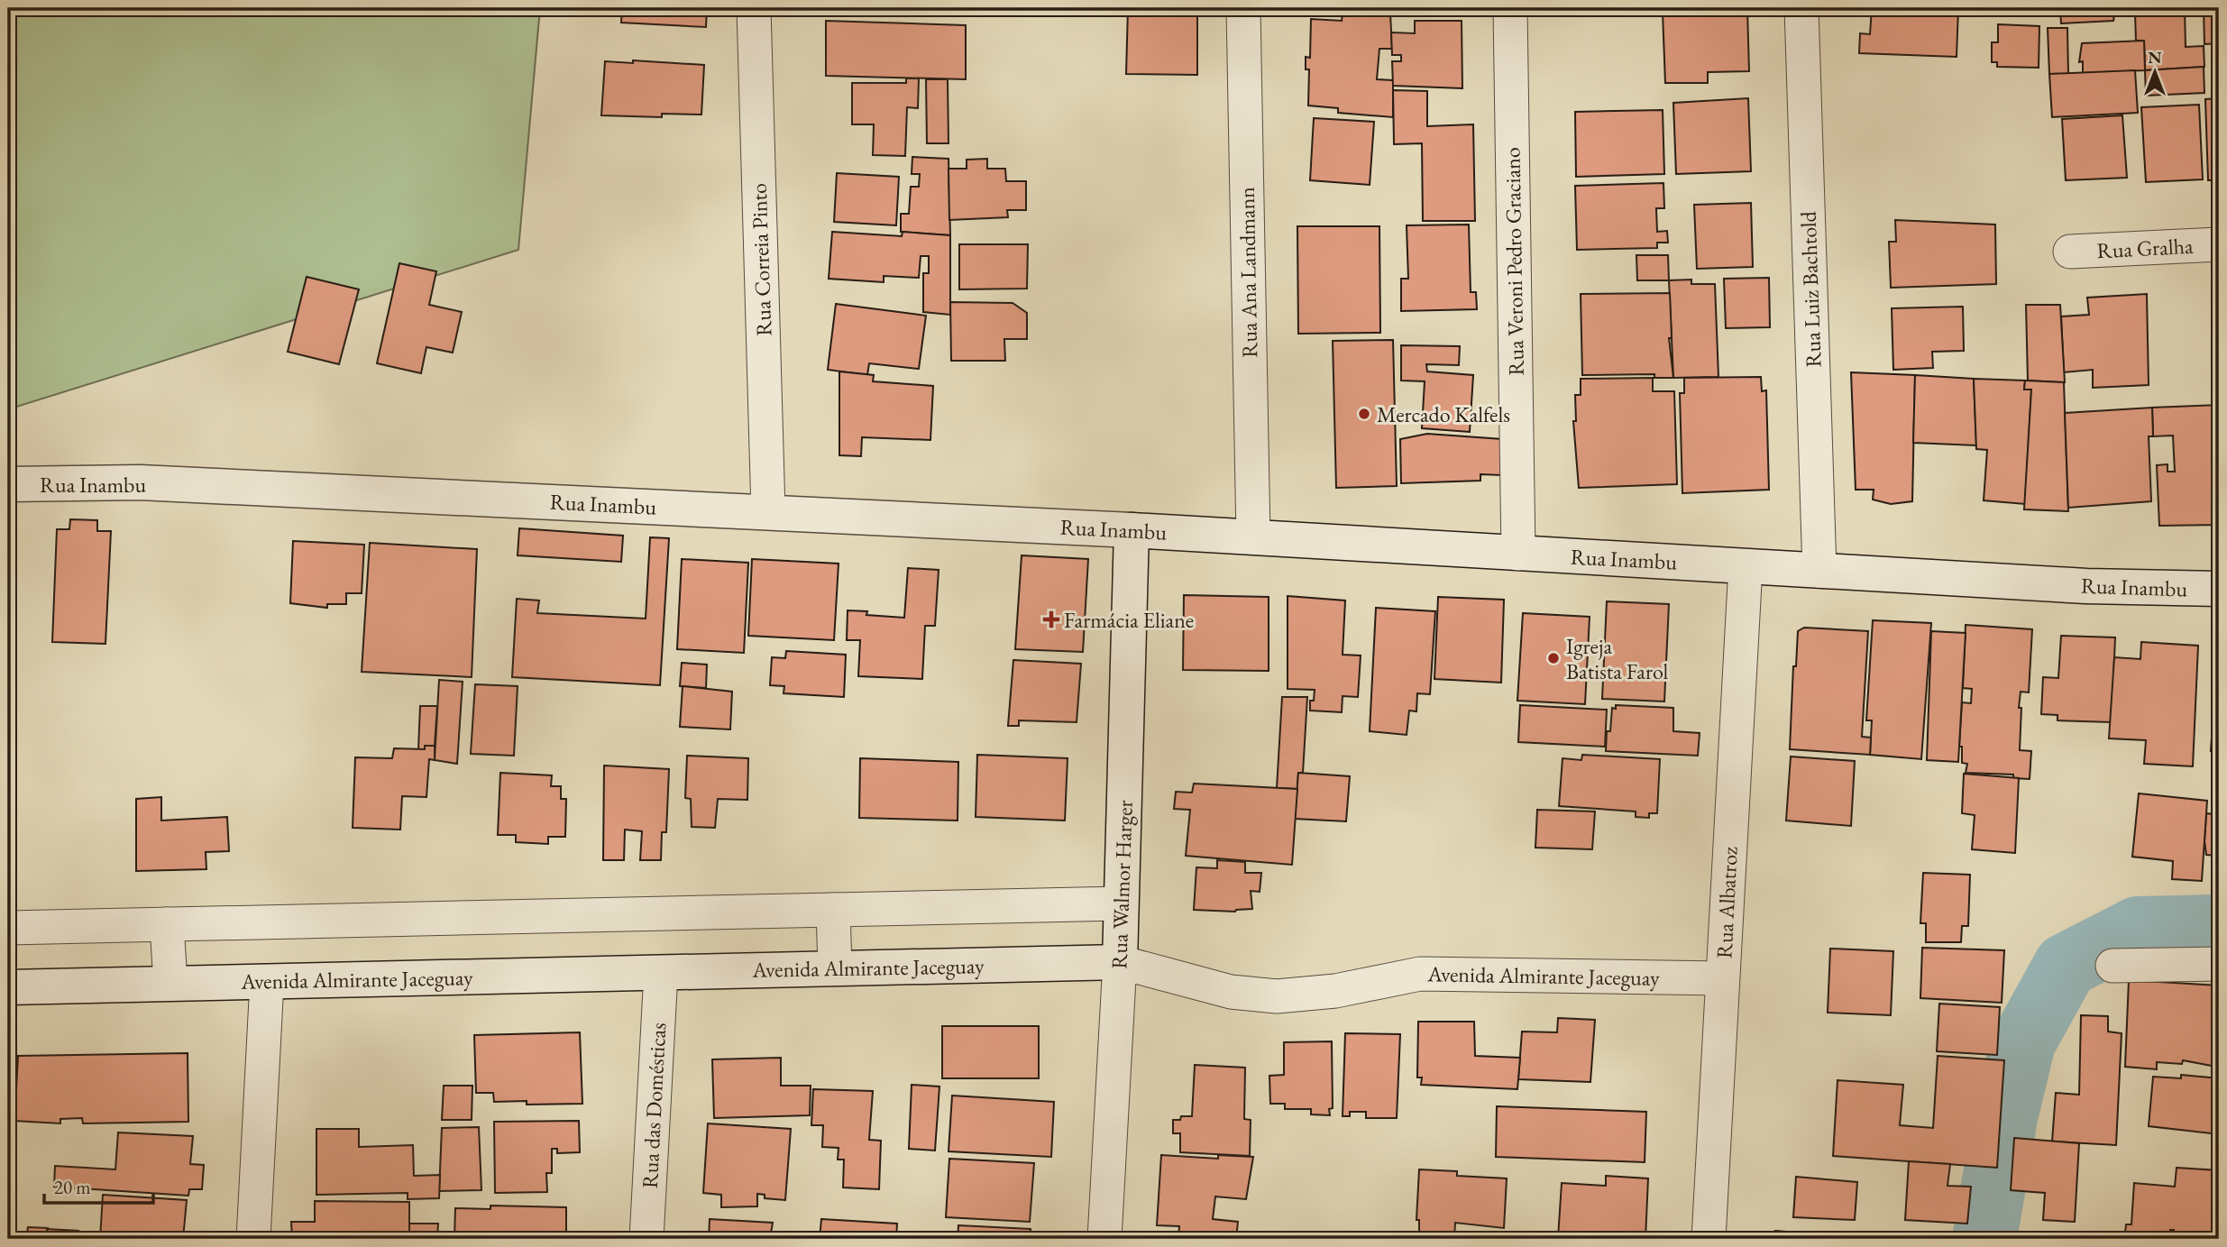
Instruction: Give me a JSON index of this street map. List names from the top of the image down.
{
  "streets": {
    "main road": ["Rua Inambu", "Rua Walmor Harger", "Avenida Almirante Jaceguay"],
    "street": [
      "Rua Gralha",
      "Rua Correia Pinto",
      "Rua Veroni Pedro Graciano",
      "Rua Ana Landmann",
      "Rua Luiz Bachtold",
      "Rua Albatroz",
      "Rua das Domésticas"
    ]
  },
  "crossings": [
    ["Rua Correia Pinto", "Rua Inambu"],
    ["Rua Veroni Pedro Graciano", "Rua Inambu"],
    ["Rua Ana Landmann", "Rua Inambu"],
    ["Rua Luiz Bachtold", "Rua Inambu"],
    ["Rua Inambu", "Rua Walmor Harger"],
    ["Rua Inambu", "Rua Albatroz"],
    ["Rua Walmor Harger", "Avenida Almirante Jaceguay"],
    ["Rua Albatroz", "Avenida Almirante Jaceguay"],
    ["Avenida Almirante Jaceguay", "Rua das Domésticas"]
  ],
  "places": {
    "other": ["Mercado Kalfels", "Igreja Batista Farol"],
    "health": ["Farmácia Eliane"]
  },
  "scale_bar": "20 m",
  "north": "top"
}
